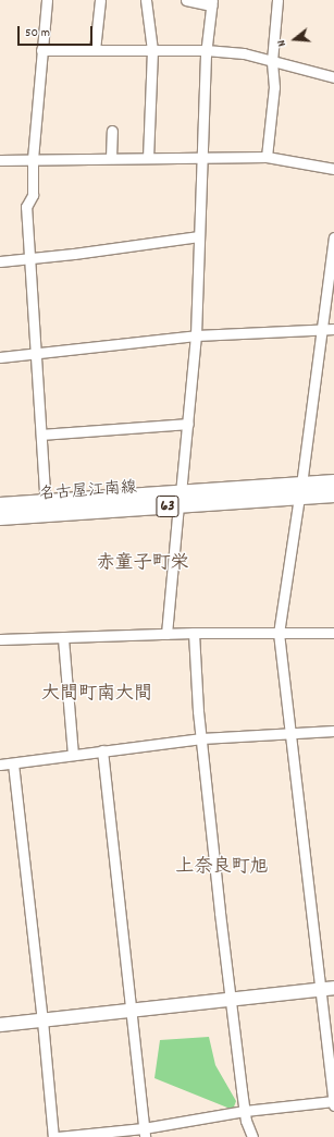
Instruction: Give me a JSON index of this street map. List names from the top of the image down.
{
  "streets": {
    "main road": ["名古屋江南線", "63"]
  },
  "districts": ["赤童子町栄", "大間町南大間", "上奈良町旭"],
  "scale_bar": "50 m",
  "north": "left"
}
